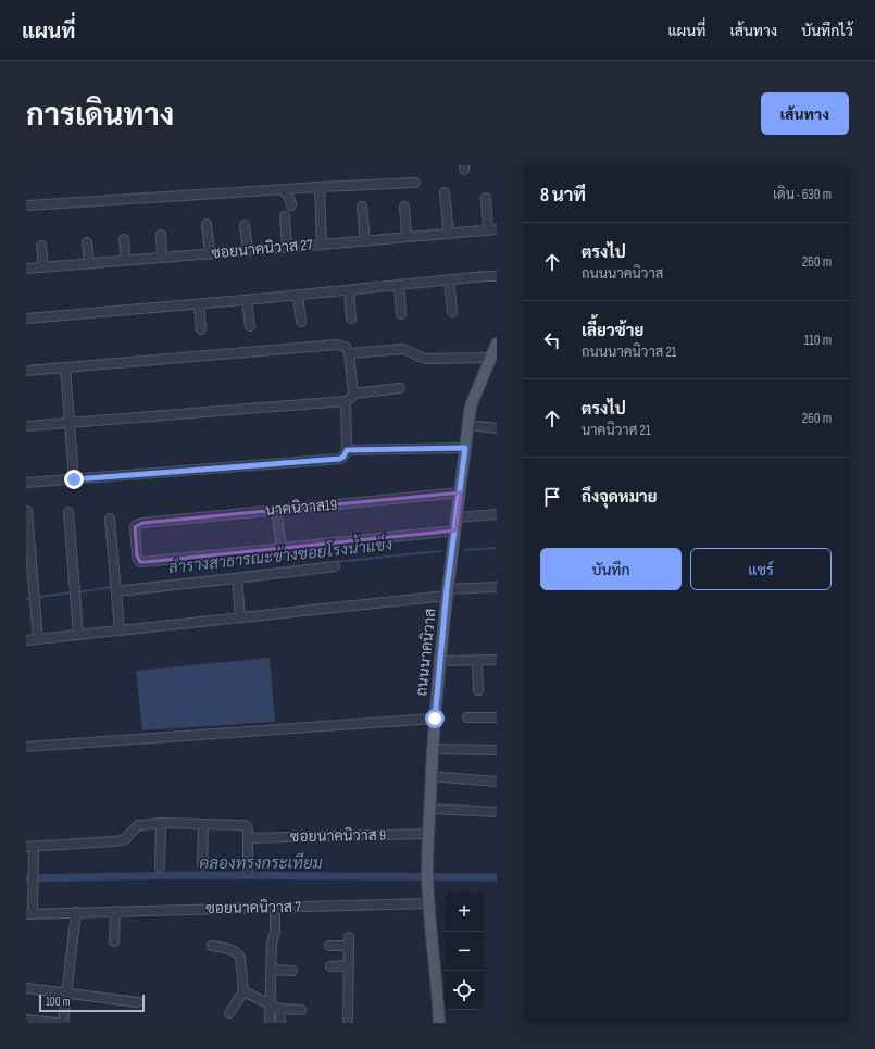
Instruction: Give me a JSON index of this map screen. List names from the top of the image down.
{
  "streets": {
    "main road": ["ถนนนาคนิวาส"],
    "street": [
      "ซอยนาคนิวาส 27",
      "นาคนิวาส19",
      "ซอยนาคนิวาส 9",
      "ซอยนาคนิวาส 7"
    ]
  },
  "crossings": [
    ["นาคนิวาส19", "ถนนนาคนิวาส"],
    ["ถนนนาคนิวาส", "ซอยนาคนิวาส 9"],
    ["ถนนนาคนิวาส", "ซอยนาคนิวาส 7"]
  ],
  "water": ["ลำรางสาธารณะข้างซอยโรงน้ำแข็ง", "คลองทรงกระเทียม"],
  "scale_bar": "100 m",
  "page": {
    "header": "แผนที่",
    "nav": ["แผนที่", "เส้นทาง", "บันทึกไว้"],
    "title": "การเดินทาง",
    "buttons": [
      "เส้นทาง",
      ["บันทึก", "แชร์"]
    ],
    "heading": ["8 นาที", "เดิน · 630 m"],
    "list": [
      ["ตรงไป", "ถนนนาคนิวาส", "260 m"],
      ["เลี้ยวซ้าย", "ถนนนาคนิวาส 21", "110 m"],
      ["ตรงไป", "นาคนิวาศ 21", "260 m"],
      "ถึงจุดหมาย"
    ],
    "map_buttons": ["+", "−"],
    "scale": "100 m"
  }
}
